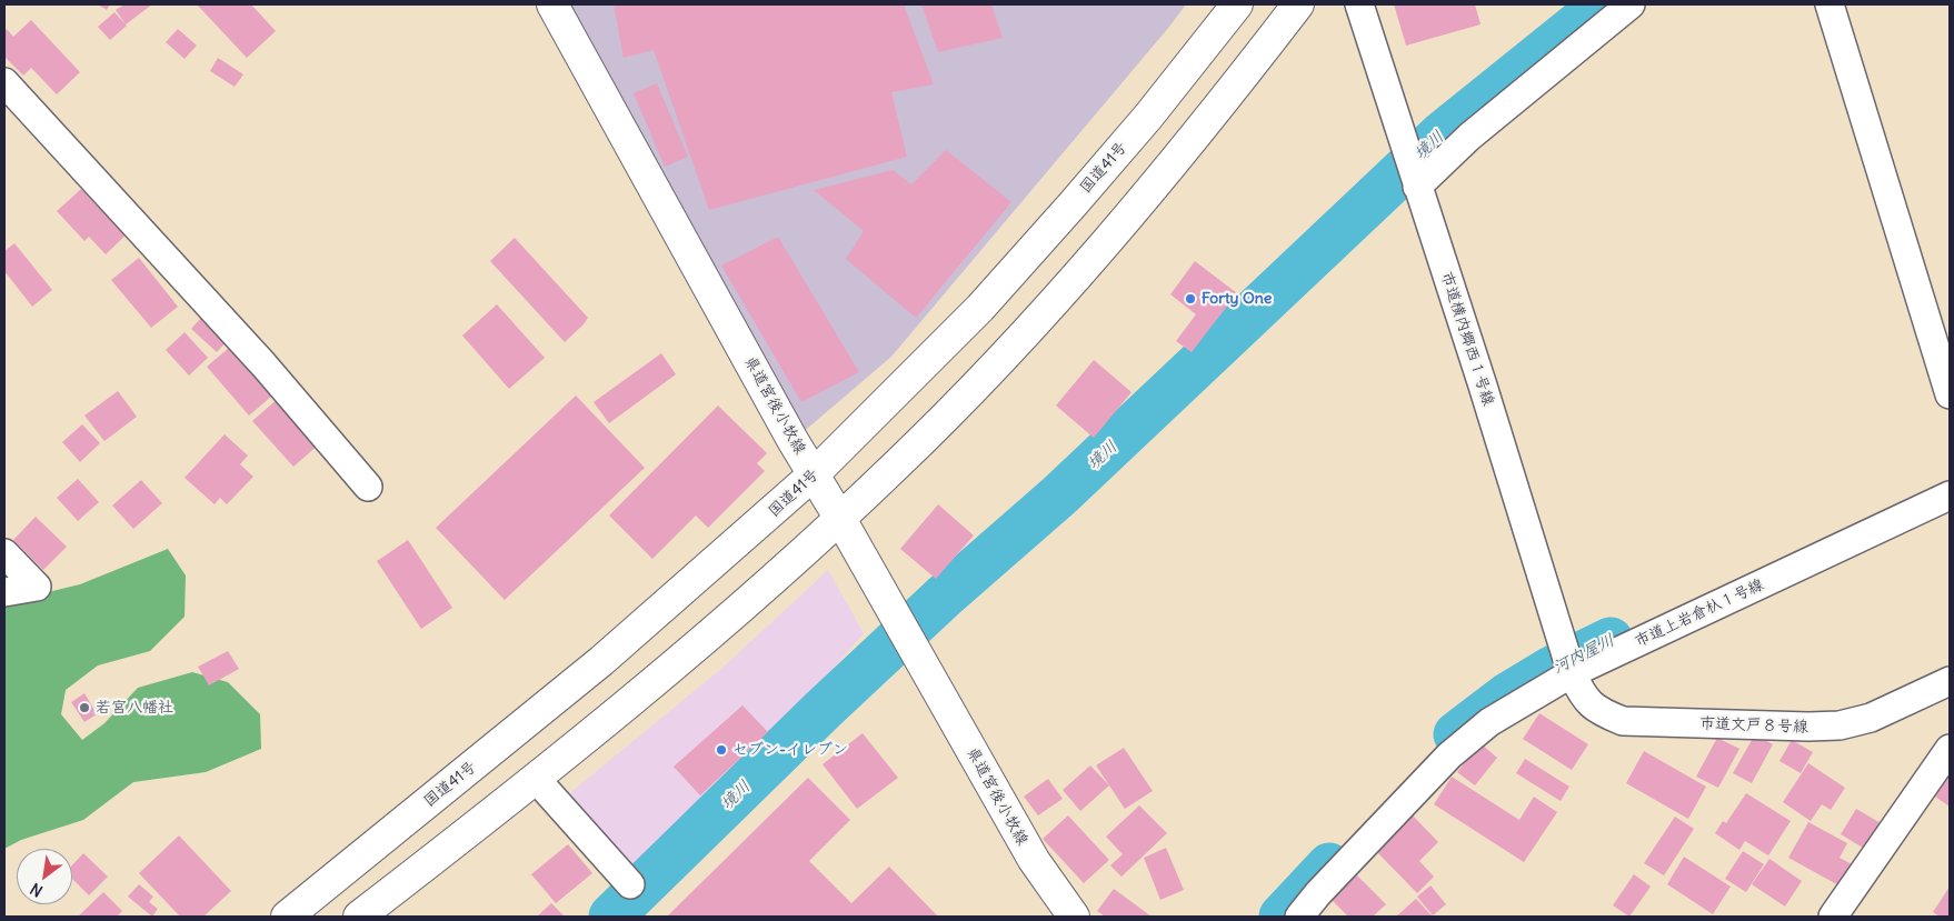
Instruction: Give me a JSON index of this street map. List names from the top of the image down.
{
  "streets": {
    "main road": ["国道41号", "県道宮後小牧線"],
    "street": ["市道横内郷西１号線", "市道上岩倉杁１号線", "市道文戸８号線"]
  },
  "crossings": [
    ["国道41号", "県道宮後小牧線"],
    ["市道横内郷西１号線", "市道上岩倉杁１号線"],
    ["市道横内郷西１号線", "市道文戸８号線"],
    ["市道上岩倉杁１号線", "市道文戸８号線"]
  ],
  "water": ["境川", "河内屋川"],
  "places": ["Forty One", "若宮八幡社", "セブン-イレブン"],
  "north": "bottom left"
}
